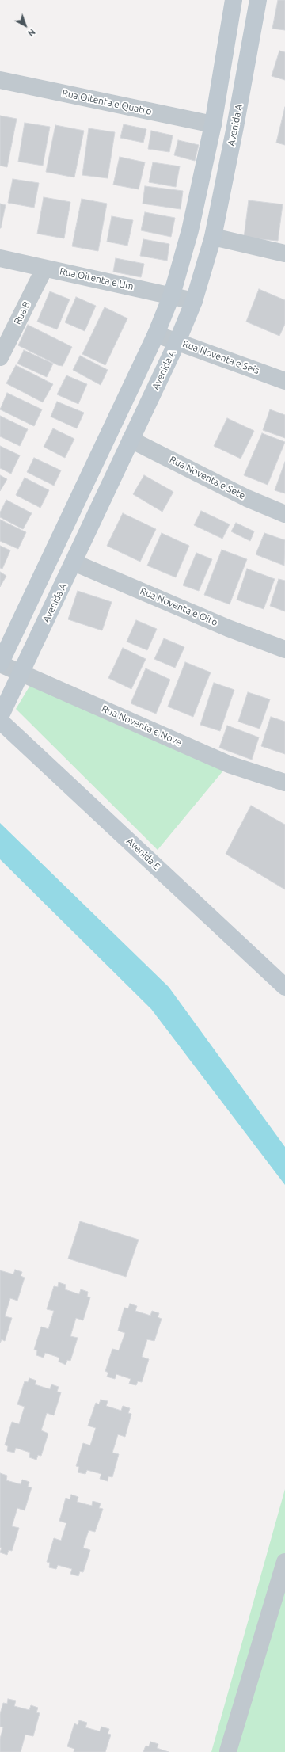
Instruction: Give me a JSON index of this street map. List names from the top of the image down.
{
  "streets": {
    "main road": ["Avenida A", "Avenida E"],
    "street": [
      "Rua Oitenta e Quatro",
      "Rua Oitenta e Um",
      "Rua B",
      "Rua Noventa e Seis",
      "Rua Noventa e Sete",
      "Rua Noventa e Oito",
      "Rua Noventa e Nove"
    ]
  },
  "crossings": [
    ["Avenida A", "Rua Oitenta e Um"],
    ["Avenida A", "Rua Noventa e Seis"],
    ["Avenida A", "Rua Noventa e Sete"],
    ["Avenida A", "Rua Noventa e Oito"],
    ["Avenida A", "Rua Noventa e Nove"],
    ["Rua Oitenta e Um", "Rua B"]
  ],
  "north": "bottom right"
}
